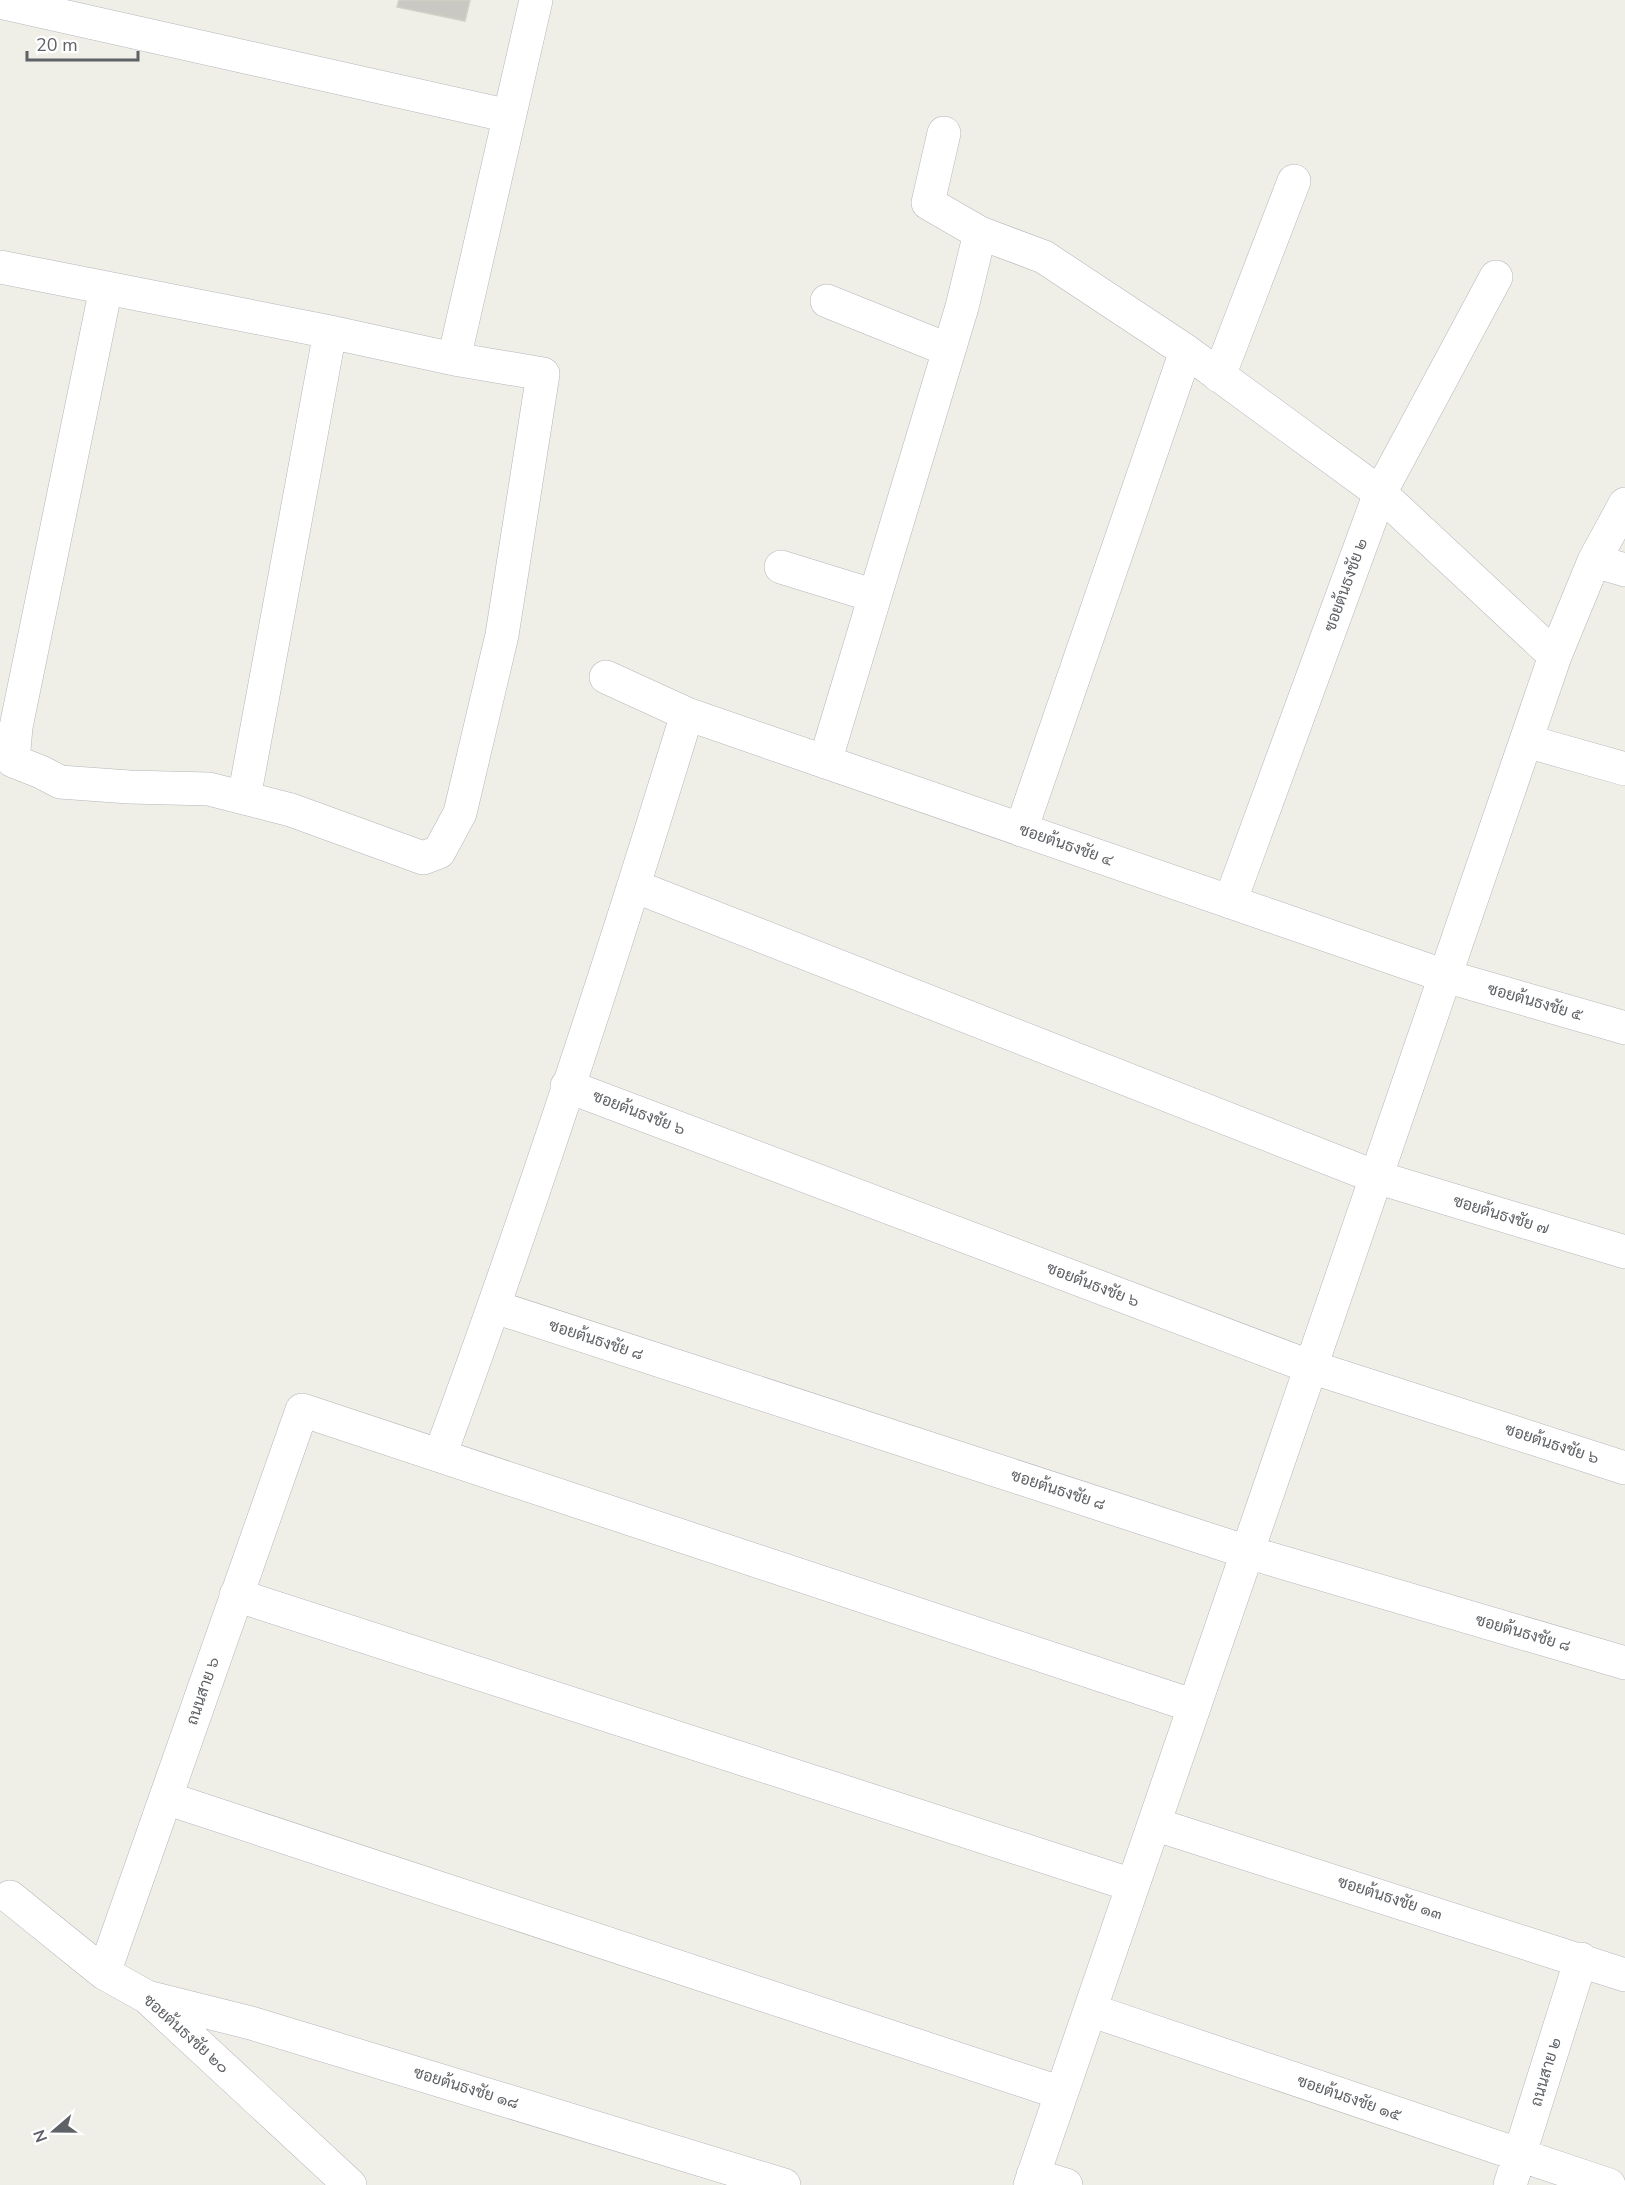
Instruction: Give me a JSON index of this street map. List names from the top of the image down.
{
  "streets": {
    "street": [
      "ซอยต้นธงชัย ๒",
      "ซอยต้นธงชัย ๔",
      "ซอยต้นธงชัย ๕",
      "ซอยต้นธงชัย ๖",
      "ซอยต้นธงชัย ๗",
      "ซอยต้นธงชัย ๘",
      "ถนนสาย ๖",
      "ซอยต้นธงชัย ๑๓",
      "ซอยต้นธงชัย ๒๐",
      "ถนนสาย ๒",
      "ซอยต้นธงชัย ๑๘",
      "ซอยต้นธงชัย ๑๕"
    ]
  },
  "crossings": [
    ["ซอยต้นธงชัย ๒", "ซอยต้นธงชัย ๔"],
    ["ซอยต้นธงชัย ๔", "ซอยต้นธงชัย ๕"],
    ["ถนนสาย ๖", "ซอยต้นธงชัย ๒๐"],
    ["ซอยต้นธงชัย ๑๓", "ถนนสาย ๒"],
    ["ซอยต้นธงชัย ๒๐", "ซอยต้นธงชัย ๑๘"],
    ["ถนนสาย ๒", "ซอยต้นธงชัย ๑๕"]
  ],
  "scale_bar": "20 m",
  "north": "left"
}
